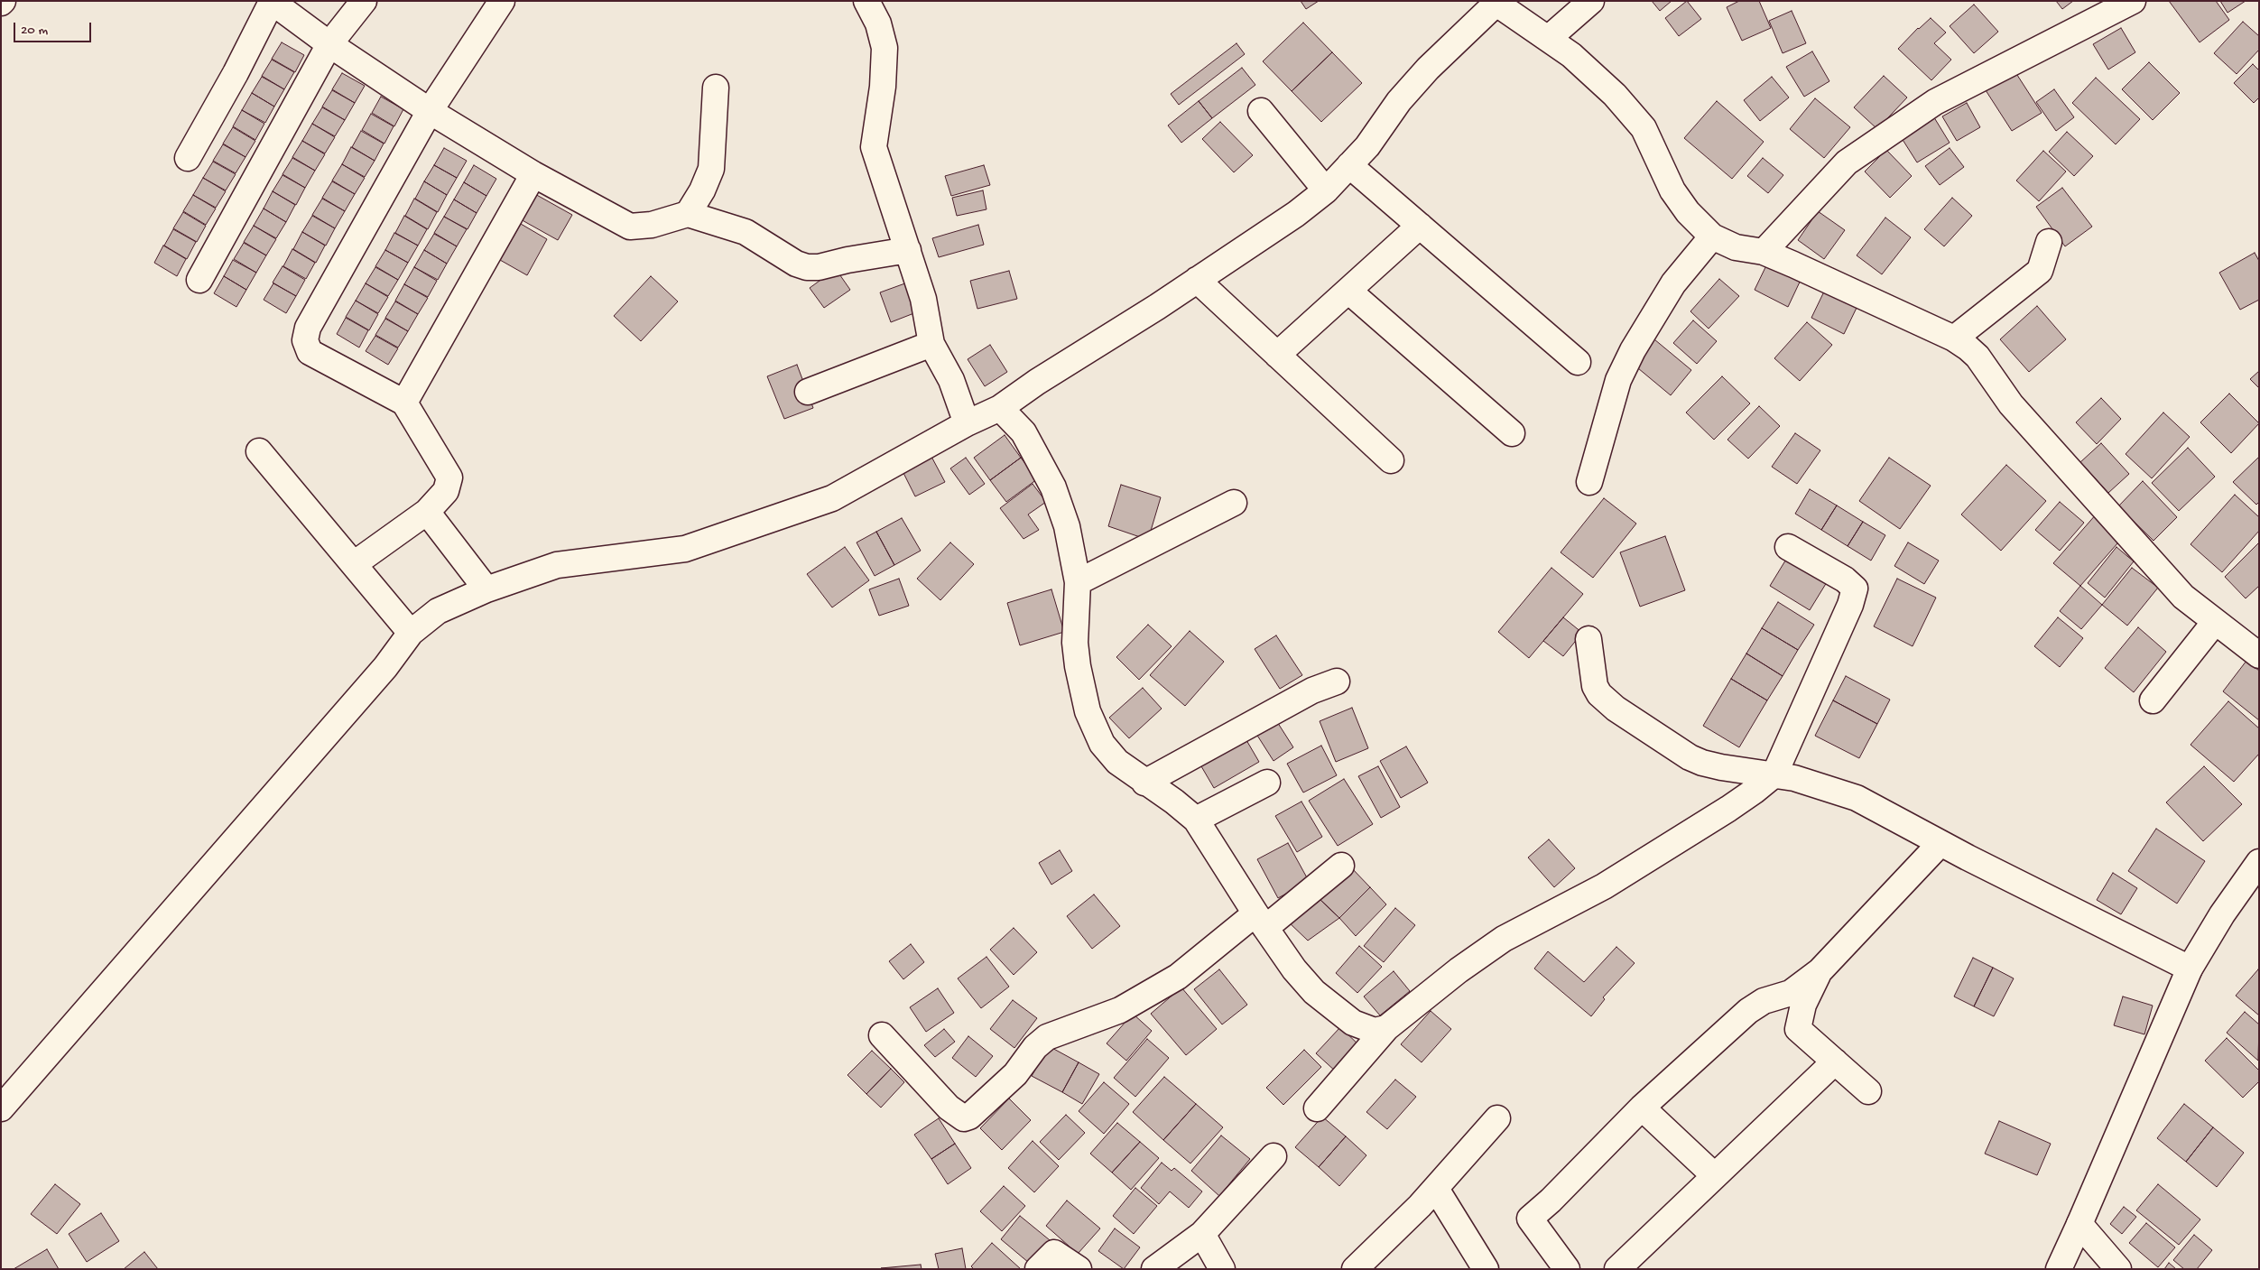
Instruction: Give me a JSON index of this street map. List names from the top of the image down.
{
  "scale_bar": "20 m"
}
